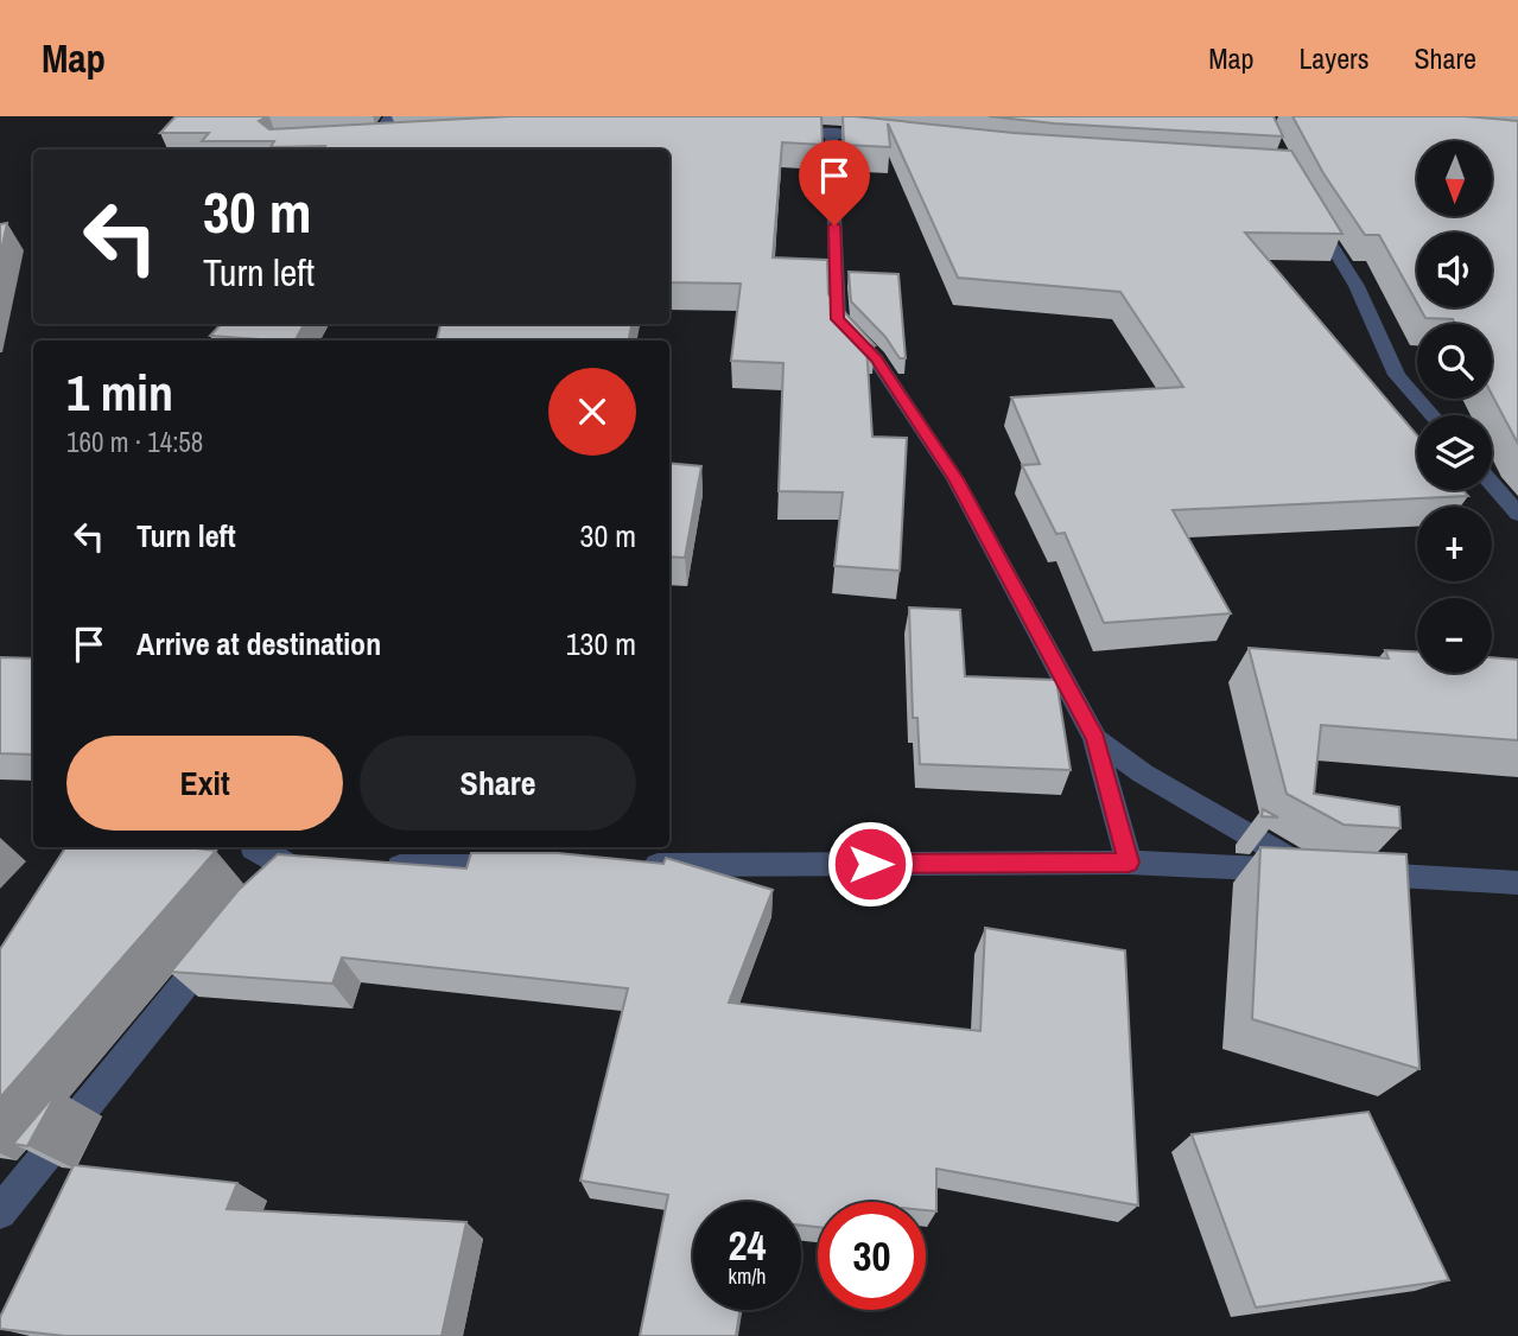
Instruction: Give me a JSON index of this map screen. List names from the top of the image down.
{
  "north": "bottom",
  "page": {
    "header": "Map",
    "nav": ["Map", "Layers", "Share"],
    "map_buttons": ["+", "−"],
    "turn": ["30 m", "Turn left"],
    "heading": ["1 min", "160 m · 14:58"],
    "list": [
      {
        "name": "Turn left",
        "value": "30 m"
      },
      {
        "name": "Arrive at destination",
        "value": "130 m"
      }
    ],
    "buttons": ["Exit", "Share"],
    "speed": "24 km/h",
    "limit": "30"
  }
}
